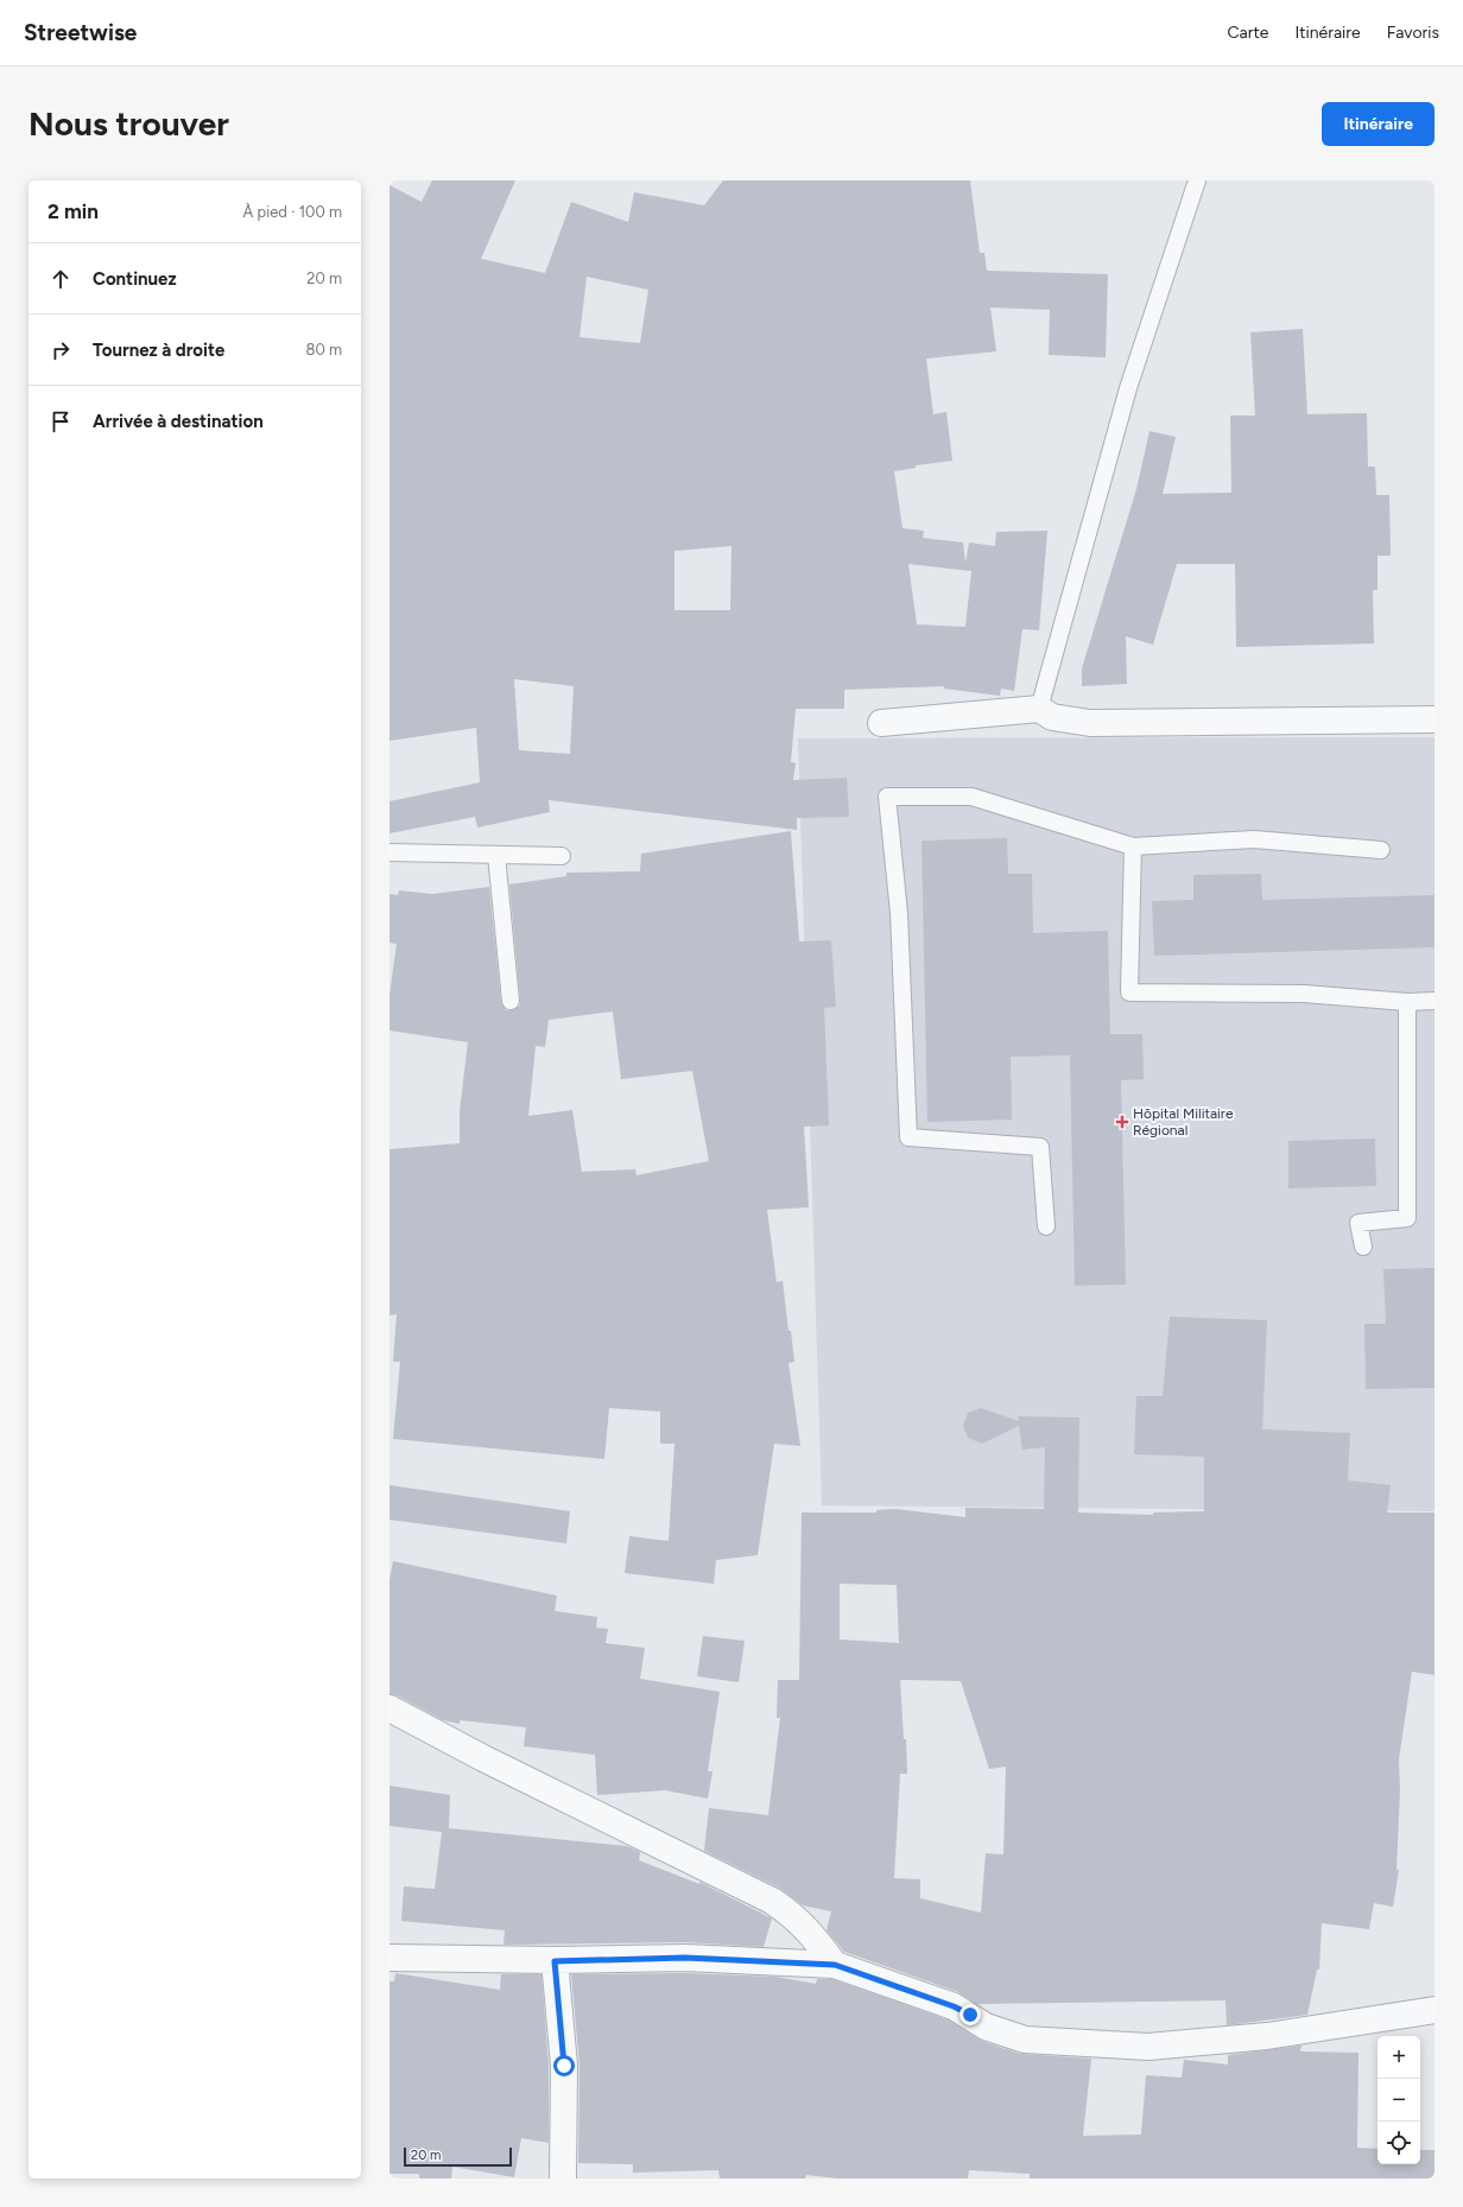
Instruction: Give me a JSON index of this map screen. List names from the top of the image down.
{
  "places": {
    "health": ["Hôpital Militaire Régional"]
  },
  "scale_bar": "20 m",
  "page": {
    "header": "Streetwise",
    "nav": ["Carte", "Itinéraire", "Favoris"],
    "buttons": "Itinéraire",
    "title": "Nous trouver",
    "heading": ["2 min", "À pied · 100 m"],
    "list": [
      ["Continuez", "20 m"],
      ["Tournez à droite", "80 m"],
      "Arrivée à destination"
    ],
    "map_buttons": ["+", "−"],
    "scale": "20 m"
  }
}
